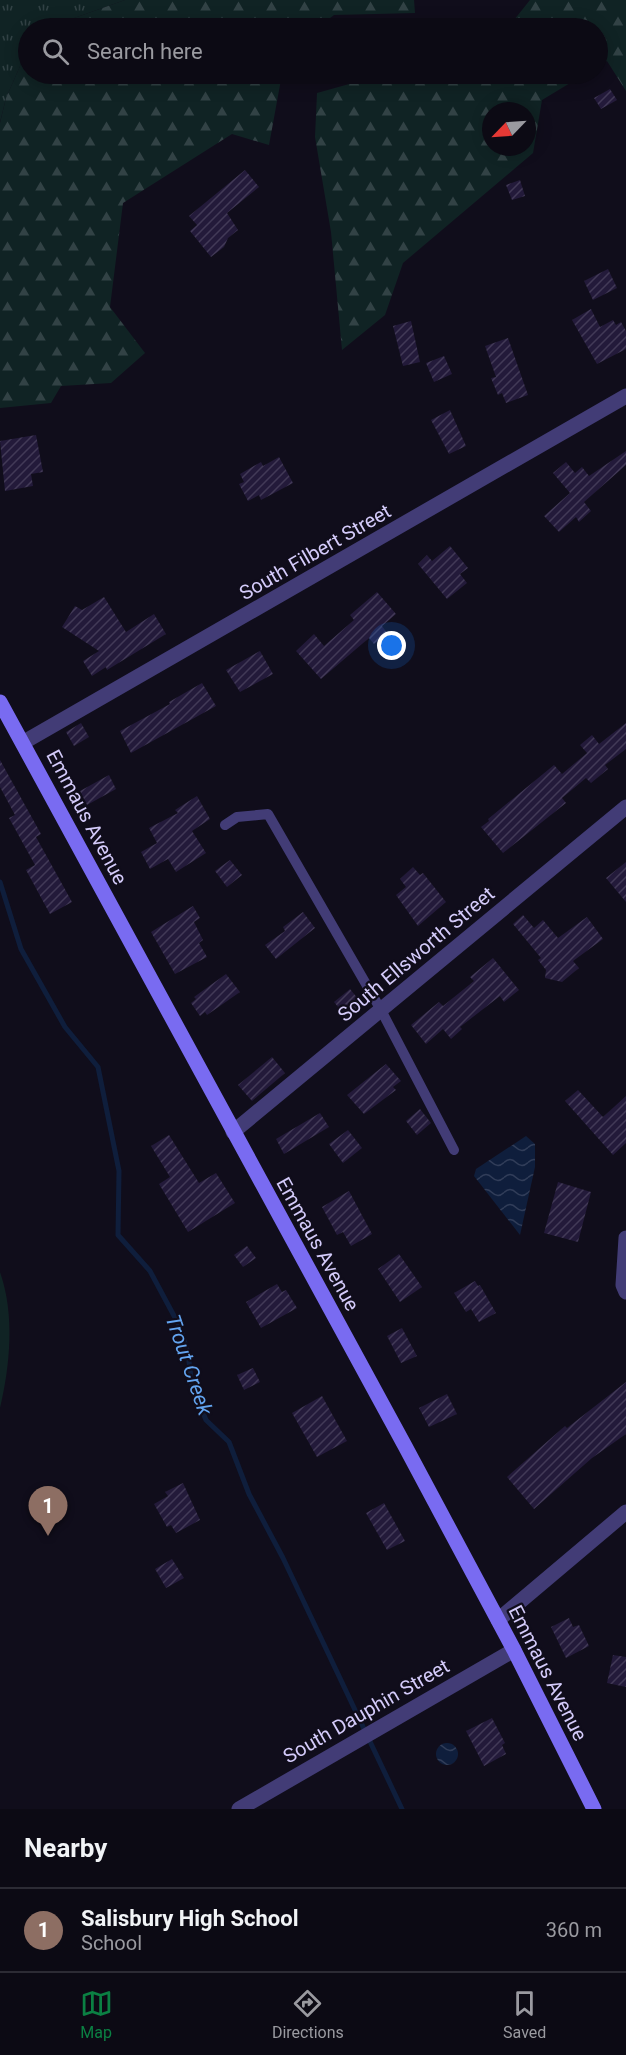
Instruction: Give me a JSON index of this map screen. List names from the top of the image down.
{
  "streets": {
    "main road": ["Emmaus Avenue"],
    "street": ["South Filbert Street", "South Ellsworth Street", "South Dauphin Street"]
  },
  "crossings": [
    ["South Filbert Street", "Emmaus Avenue"],
    ["Emmaus Avenue", "South Ellsworth Street"],
    ["Emmaus Avenue", "South Dauphin Street"]
  ],
  "water": ["Trout Creek"],
  "north": "bottom left",
  "page": {
    "search": "Search here",
    "pins": "1",
    "heading": "Nearby",
    "list": [
      {
        "mark": "1",
        "name": "Salisbury High School",
        "note": "School",
        "value": "360 m"
      }
    ],
    "nav": ["Map", "Directions", "Saved"]
  }
}
